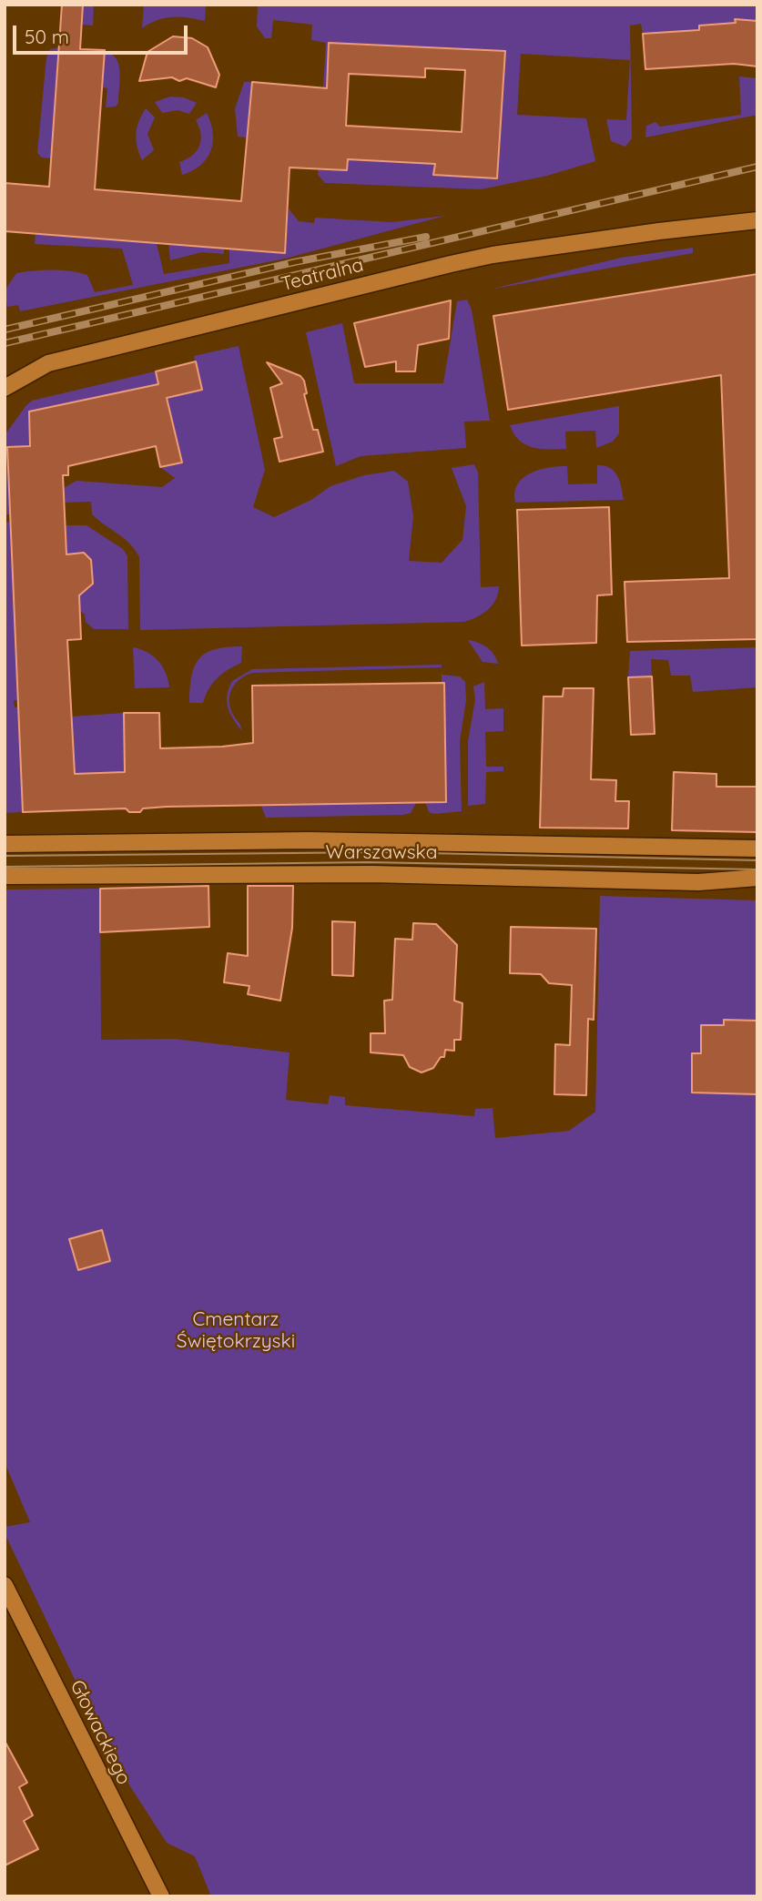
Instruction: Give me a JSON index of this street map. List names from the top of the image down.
{
  "streets": {
    "main road": ["Teatralna", "Warszawska", "Głowackiego"]
  },
  "parks": ["Cmentarz Świętokrzyski"],
  "scale_bar": "50 m"
}
